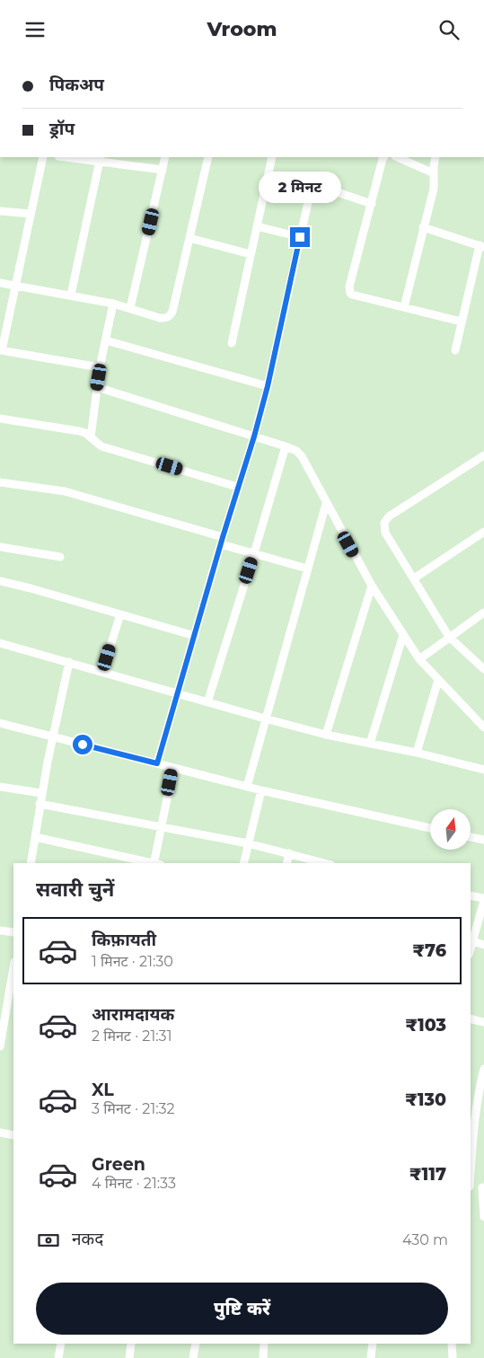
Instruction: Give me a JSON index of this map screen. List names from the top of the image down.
{
  "north": "top",
  "page": {
    "header": "Vroom",
    "banner": ["पिकअप", "ड्रॉप"],
    "bubble": "2 मिनट",
    "heading": "सवारी चुनें",
    "list": [
      {
        "name": "किफ़ायती",
        "note": "1 मिनट · 21:30",
        "value": "₹76"
      },
      {
        "name": "आरामदायक",
        "note": "2 मिनट · 21:31",
        "value": "₹103"
      },
      {
        "name": "XL",
        "note": "3 मिनट · 21:32",
        "value": "₹130"
      },
      {
        "name": "Green",
        "note": "4 मिनट · 21:33",
        "value": "₹117"
      }
    ],
    "pay": ["नकद", "430 m"],
    "buttons": "पुष्टि करें"
  }
}
